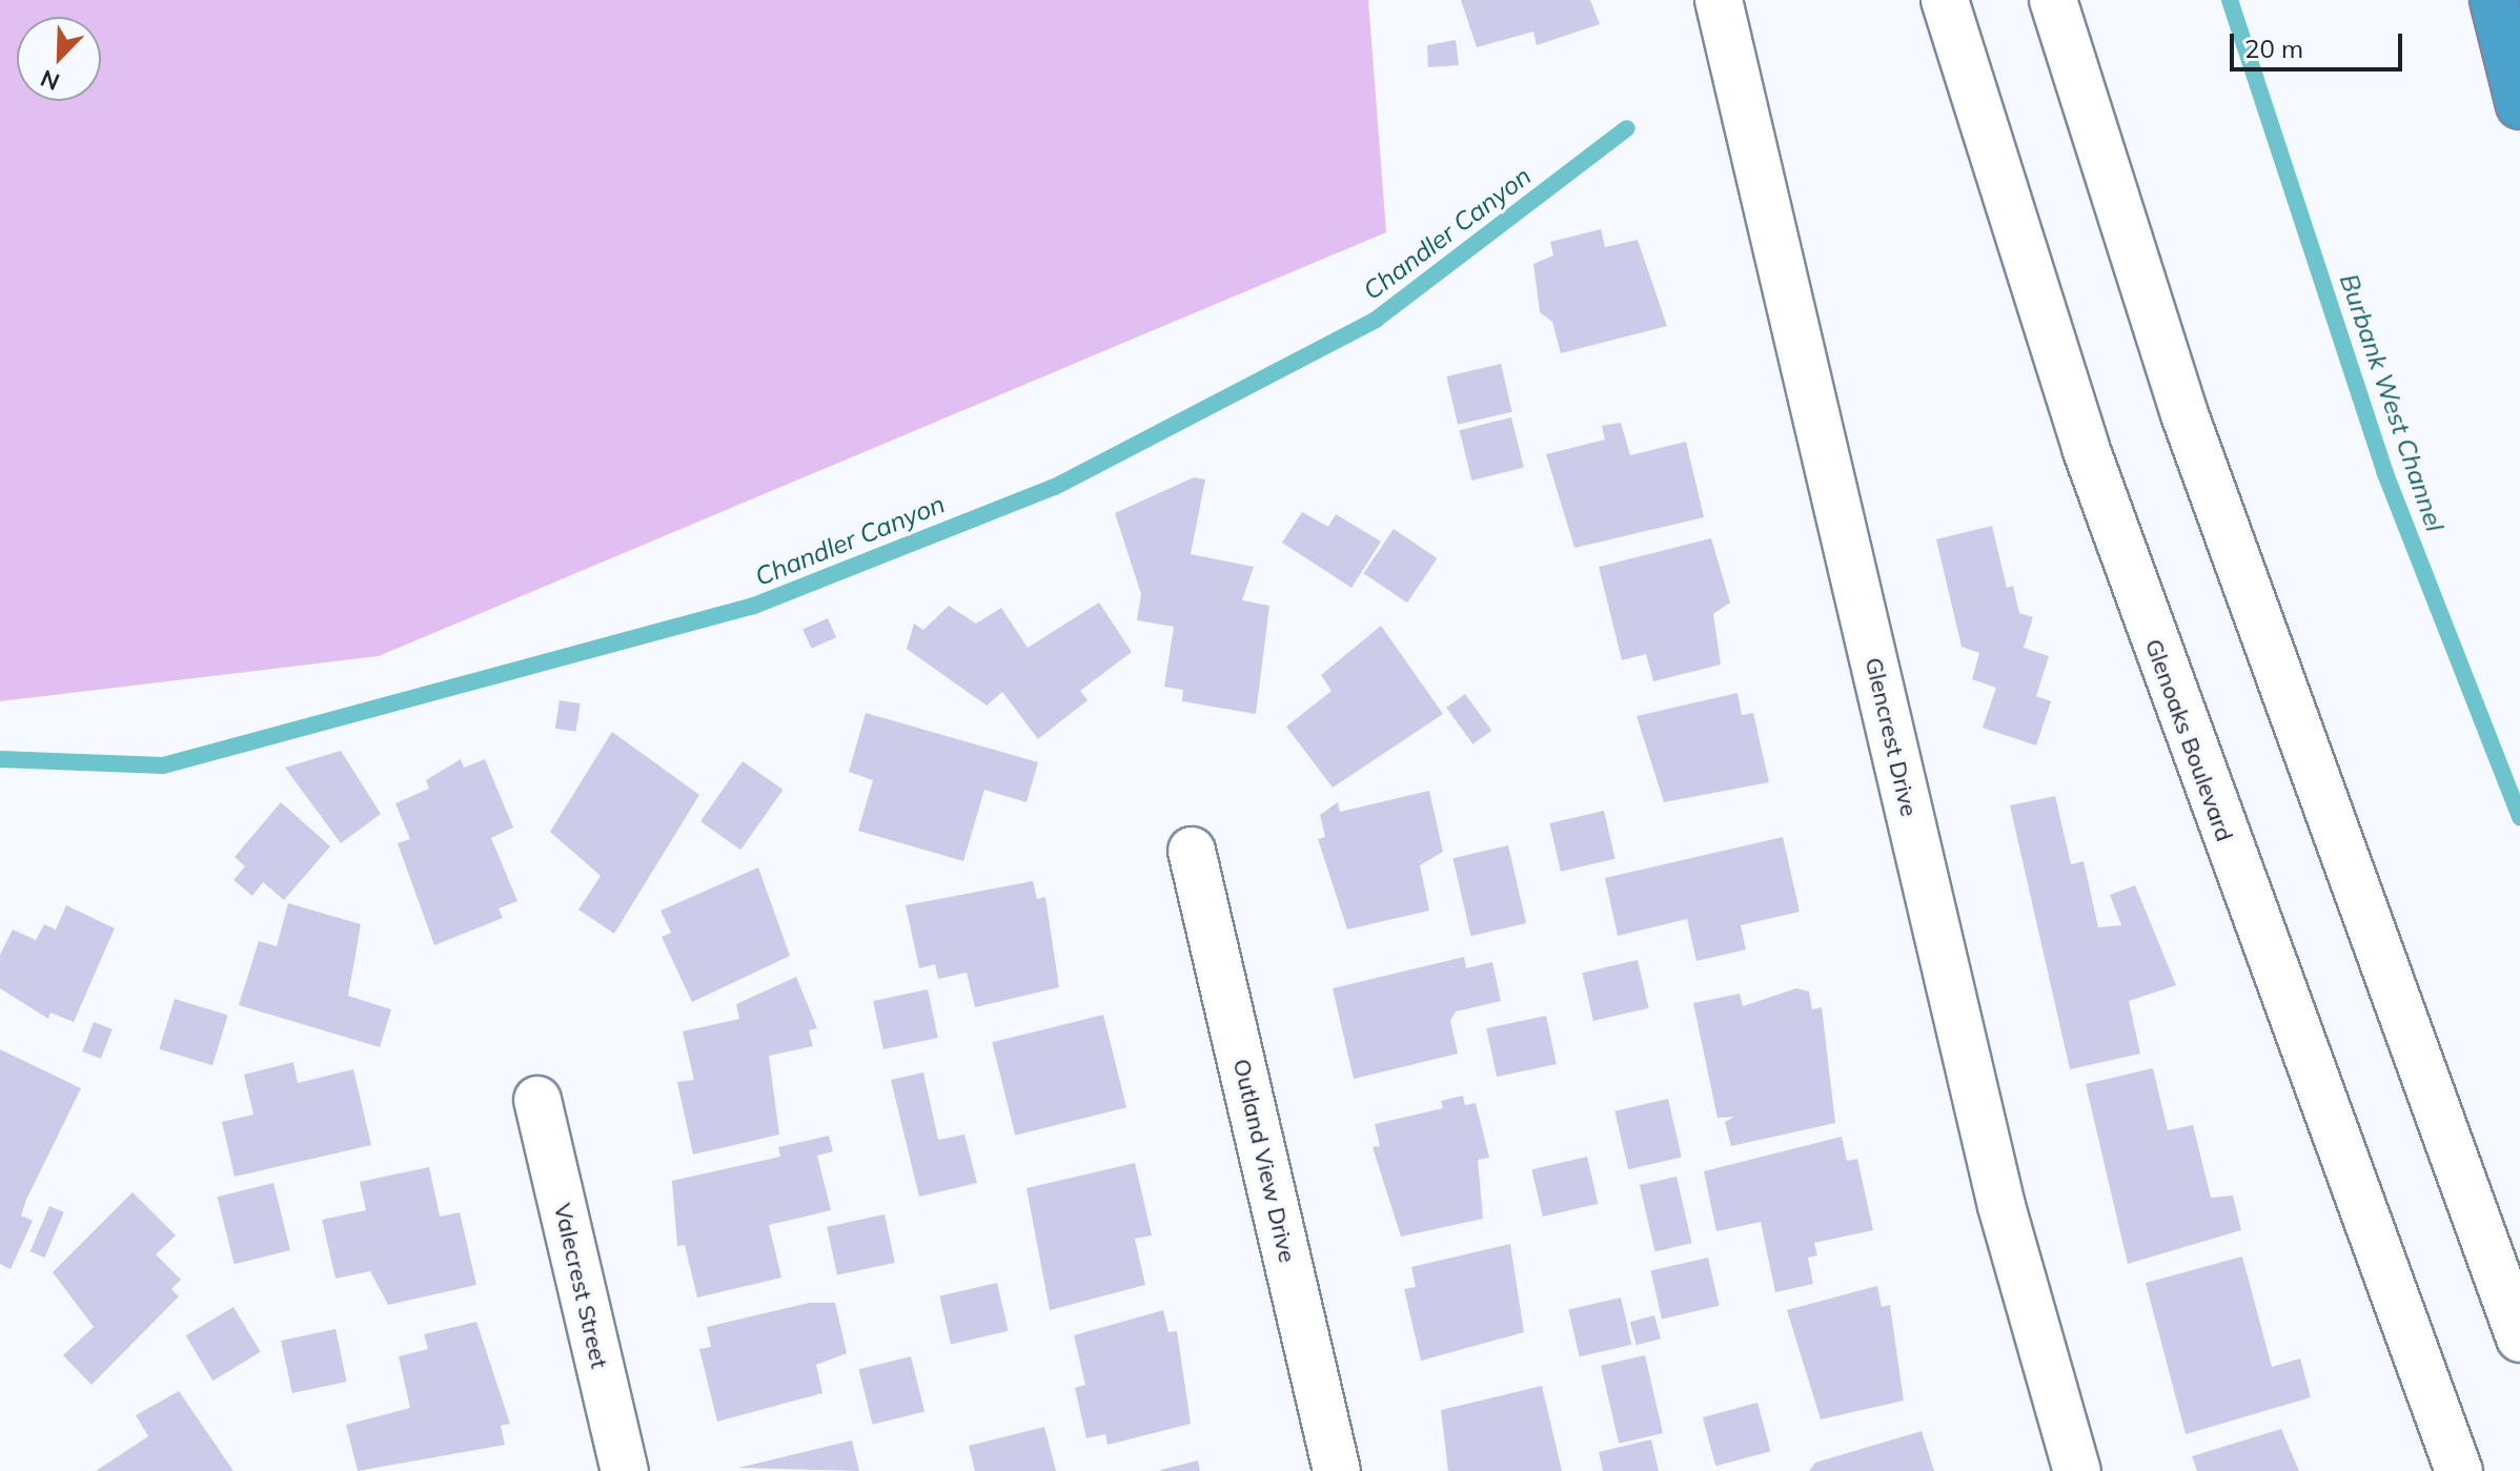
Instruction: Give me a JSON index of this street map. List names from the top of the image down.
{
  "streets": {
    "main road": [
      "Glencrest Drive",
      "Glenoaks Boulevard",
      "Outland View Drive",
      "Valecrest Street"
    ]
  },
  "water": ["Chandler Canyon", "Burbank West Channel"],
  "scale_bar": "20 m",
  "north": "bottom left"
}
